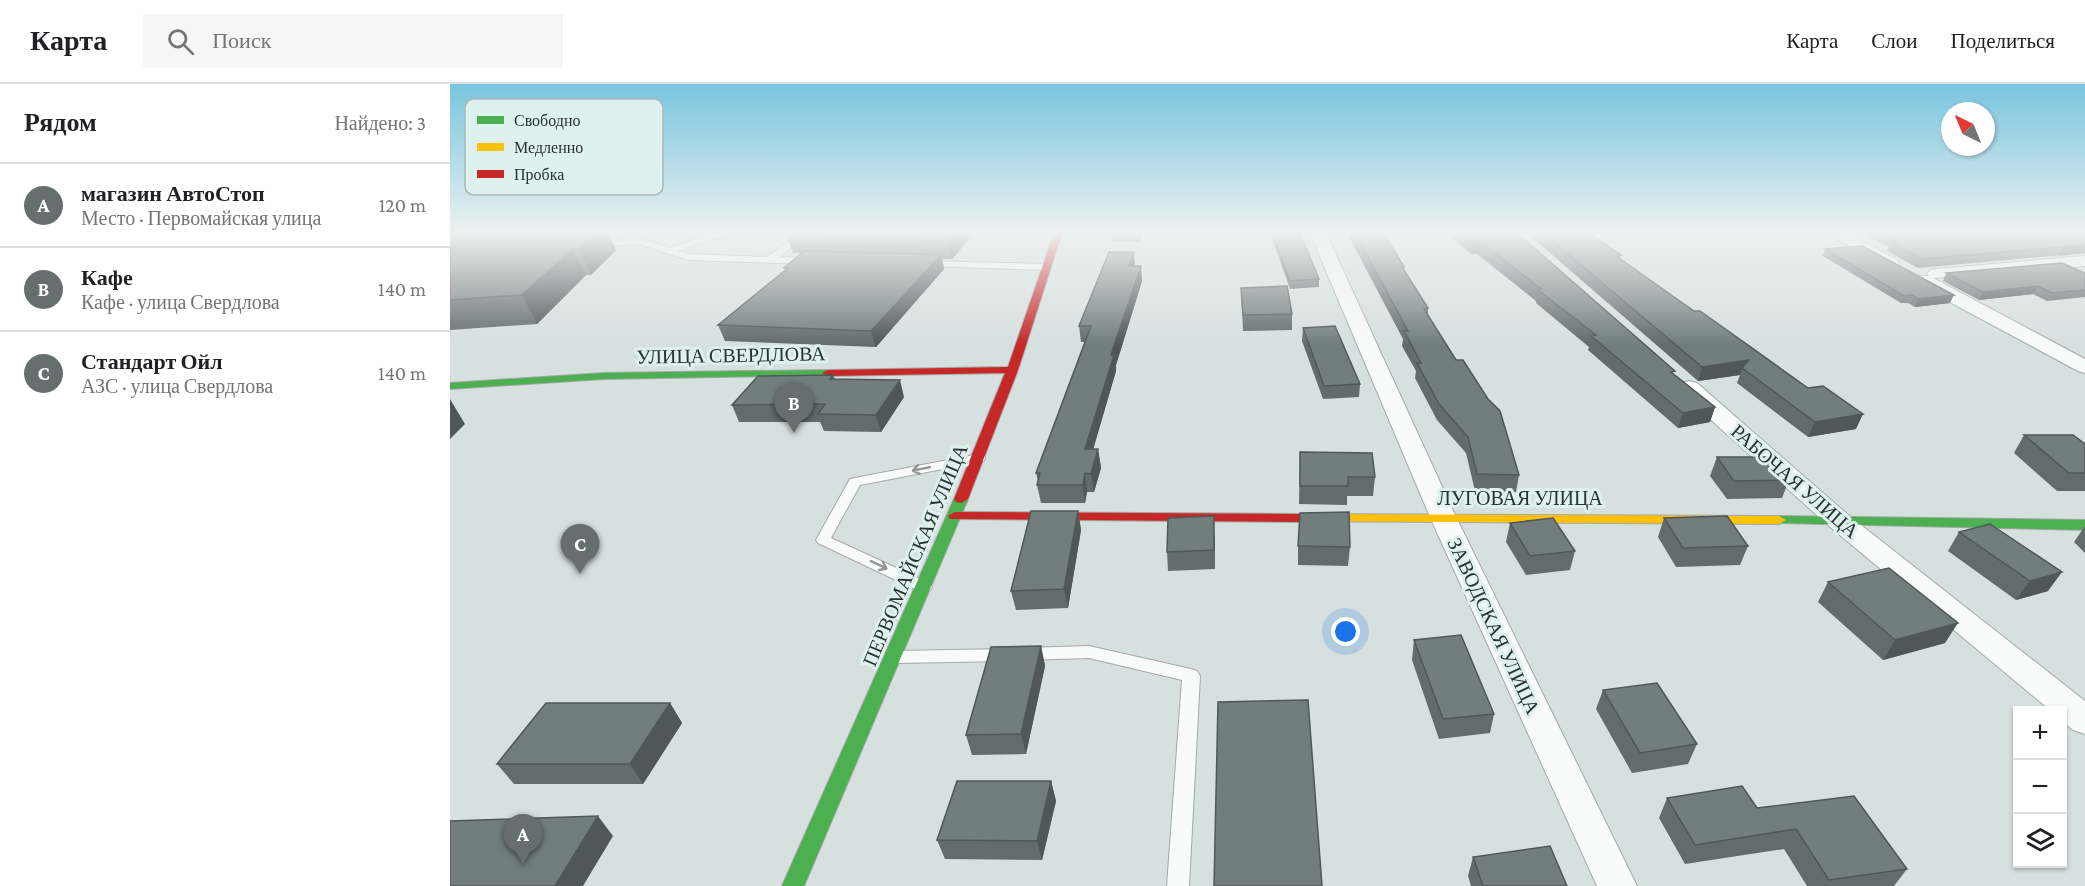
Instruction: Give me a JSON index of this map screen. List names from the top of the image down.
{
  "streets": {
    "main road": ["УЛИЦА СВЕРДЛОВА", "ЛУГОВАЯ УЛИЦА", "ПЕРВОМАЙСКАЯ УЛИЦА"],
    "street": ["РАБОЧАЯ УЛИЦА", "ЗАВОДСКАЯ УЛИЦА"]
  },
  "crossings": [
    ["УЛИЦА СВЕРДЛОВА", "ПЕРВОМАЙСКАЯ УЛИЦА"],
    ["РАБОЧАЯ УЛИЦА", "ЛУГОВАЯ УЛИЦА"],
    ["ЛУГОВАЯ УЛИЦА", "ПЕРВОМАЙСКАЯ УЛИЦА"],
    ["ЛУГОВАЯ УЛИЦА", "ЗАВОДСКАЯ УЛИЦА"]
  ],
  "legend": ["Свободно", "Медленно", "Пробка"],
  "north": "top left",
  "page": {
    "header": "Карта",
    "search": "Поиск",
    "nav": ["Карта", "Слои", "Поделиться"],
    "heading": ["Рядом", "Найдено: 3"],
    "list": [
      {
        "mark": "A",
        "name": "магазин АвтоСтоп",
        "note": "Место · Первомайская улица",
        "value": "120 m"
      },
      {
        "mark": "B",
        "name": "Кафе",
        "note": "Кафе · улица Свердлова",
        "value": "140 m"
      },
      {
        "mark": "C",
        "name": "Стандарт Ойл",
        "note": "АЗС · улица Свердлова",
        "value": "140 m"
      }
    ],
    "pins": ["B", "C", "A"],
    "map_buttons": ["+", "−"]
  }
}
